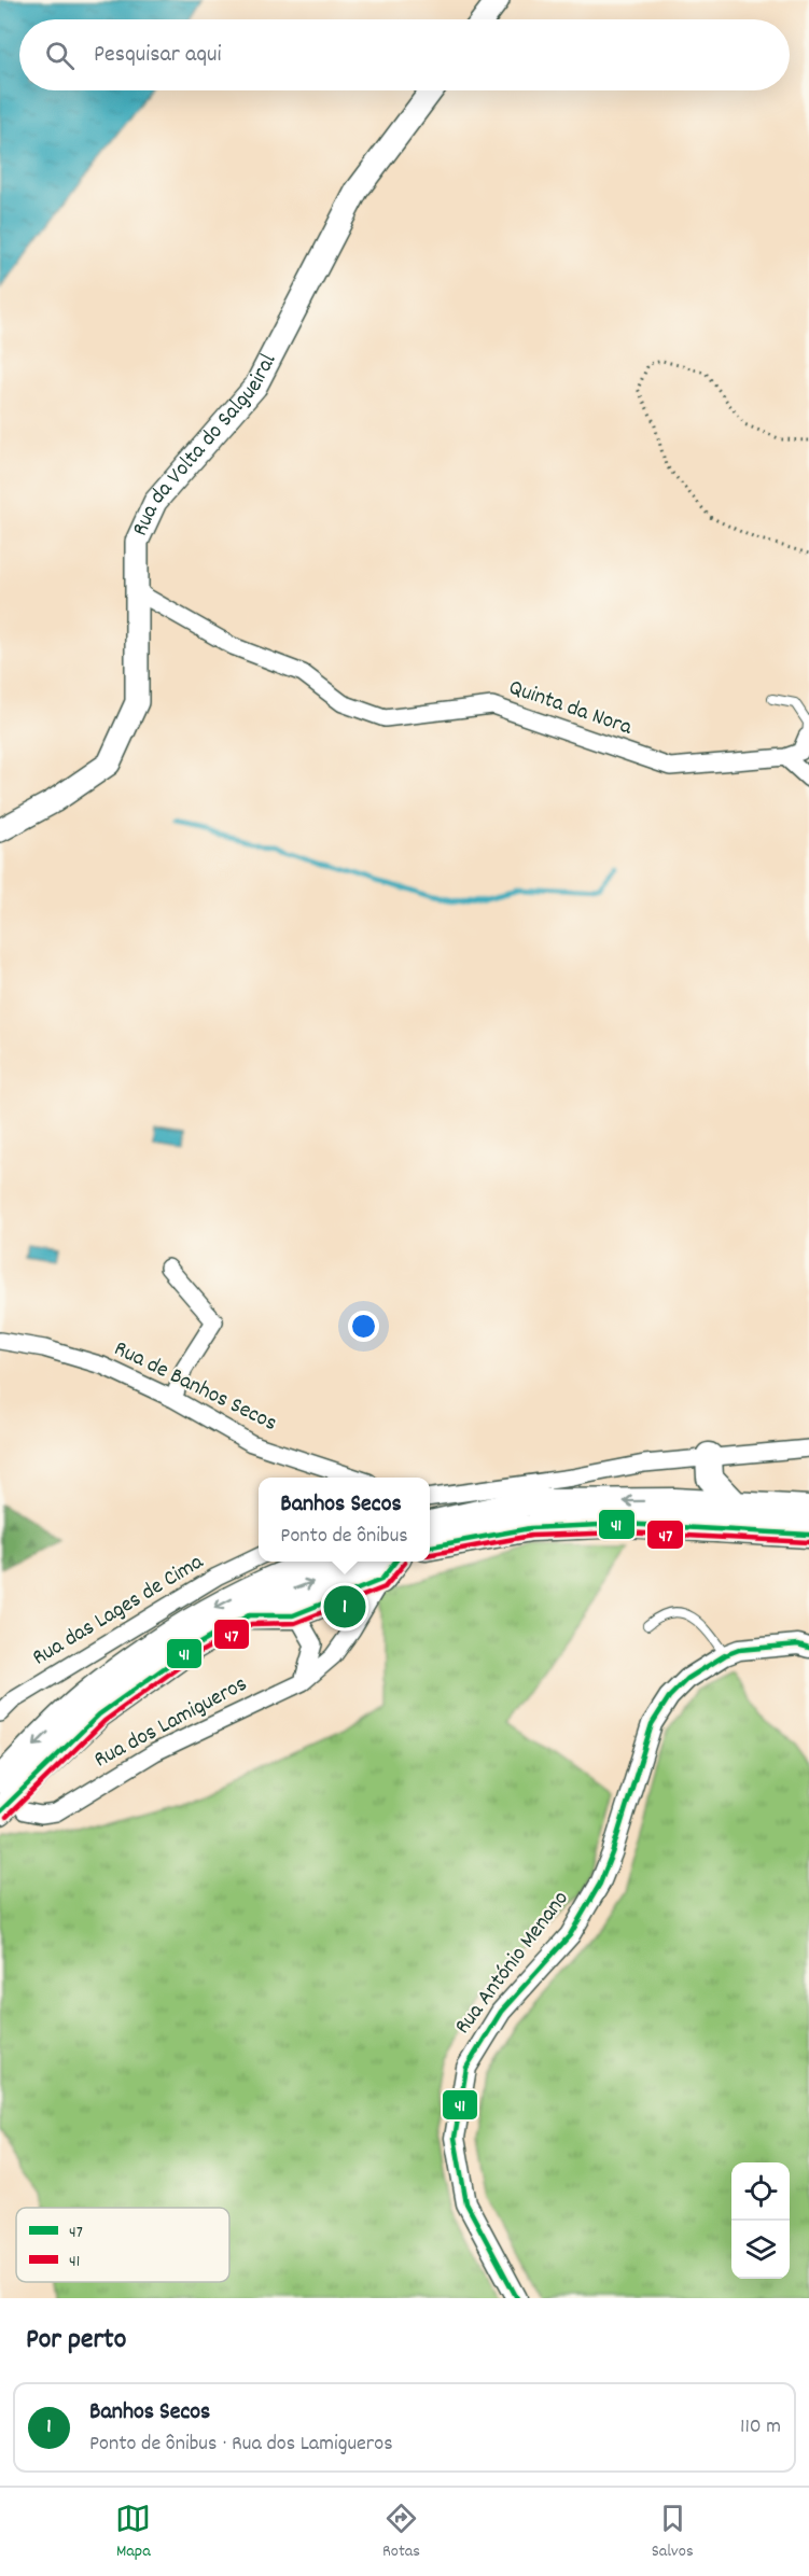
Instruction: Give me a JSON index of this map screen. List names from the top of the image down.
{
  "streets": {
    "main road": ["Rua da Volta do Salgueiral"],
    "street": [
      "Quinta da Nora",
      "Rua de Banhos Secos",
      "Rua das Lages de Cima",
      "Rua dos Lamigueros",
      "Rua António Menano"
    ]
  },
  "crossings": [
    ["Rua da Volta do Salgueiral", "Quinta da Nora"]
  ],
  "lines": ["transit line 41", "transit line 47"],
  "legend": ["47", "41"],
  "page": {
    "search": "Pesquisar aqui",
    "popup": ["Banhos Secos", "Ponto de ônibus"],
    "pins": "1",
    "heading": "Por perto",
    "list": [
      {
        "mark": "1",
        "name": "Banhos Secos",
        "note": "Ponto de ônibus · Rua dos Lamigueros",
        "value": "110 m"
      }
    ],
    "nav": ["Mapa", "Rotas", "Salvos"]
  }
}
